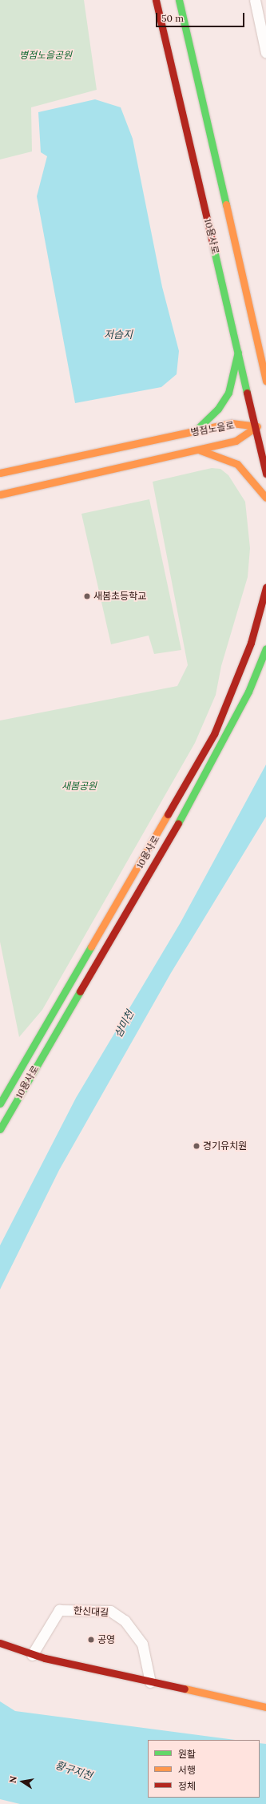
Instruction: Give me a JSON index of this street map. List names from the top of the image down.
{
  "streets": {
    "street": ["10용사로", "병점노을로", "한신대길"]
  },
  "crossings": [
    ["10용사로", "병점노을로"]
  ],
  "water": ["저습지", "삼미천", "황구지천"],
  "parks": ["병점노을공원", "새봄공원"],
  "places": ["새봄초등학교", "경기유치원", "공영"],
  "legend": ["원활", "서행", "정체"],
  "scale_bar": "50 m",
  "north": "left"
}
